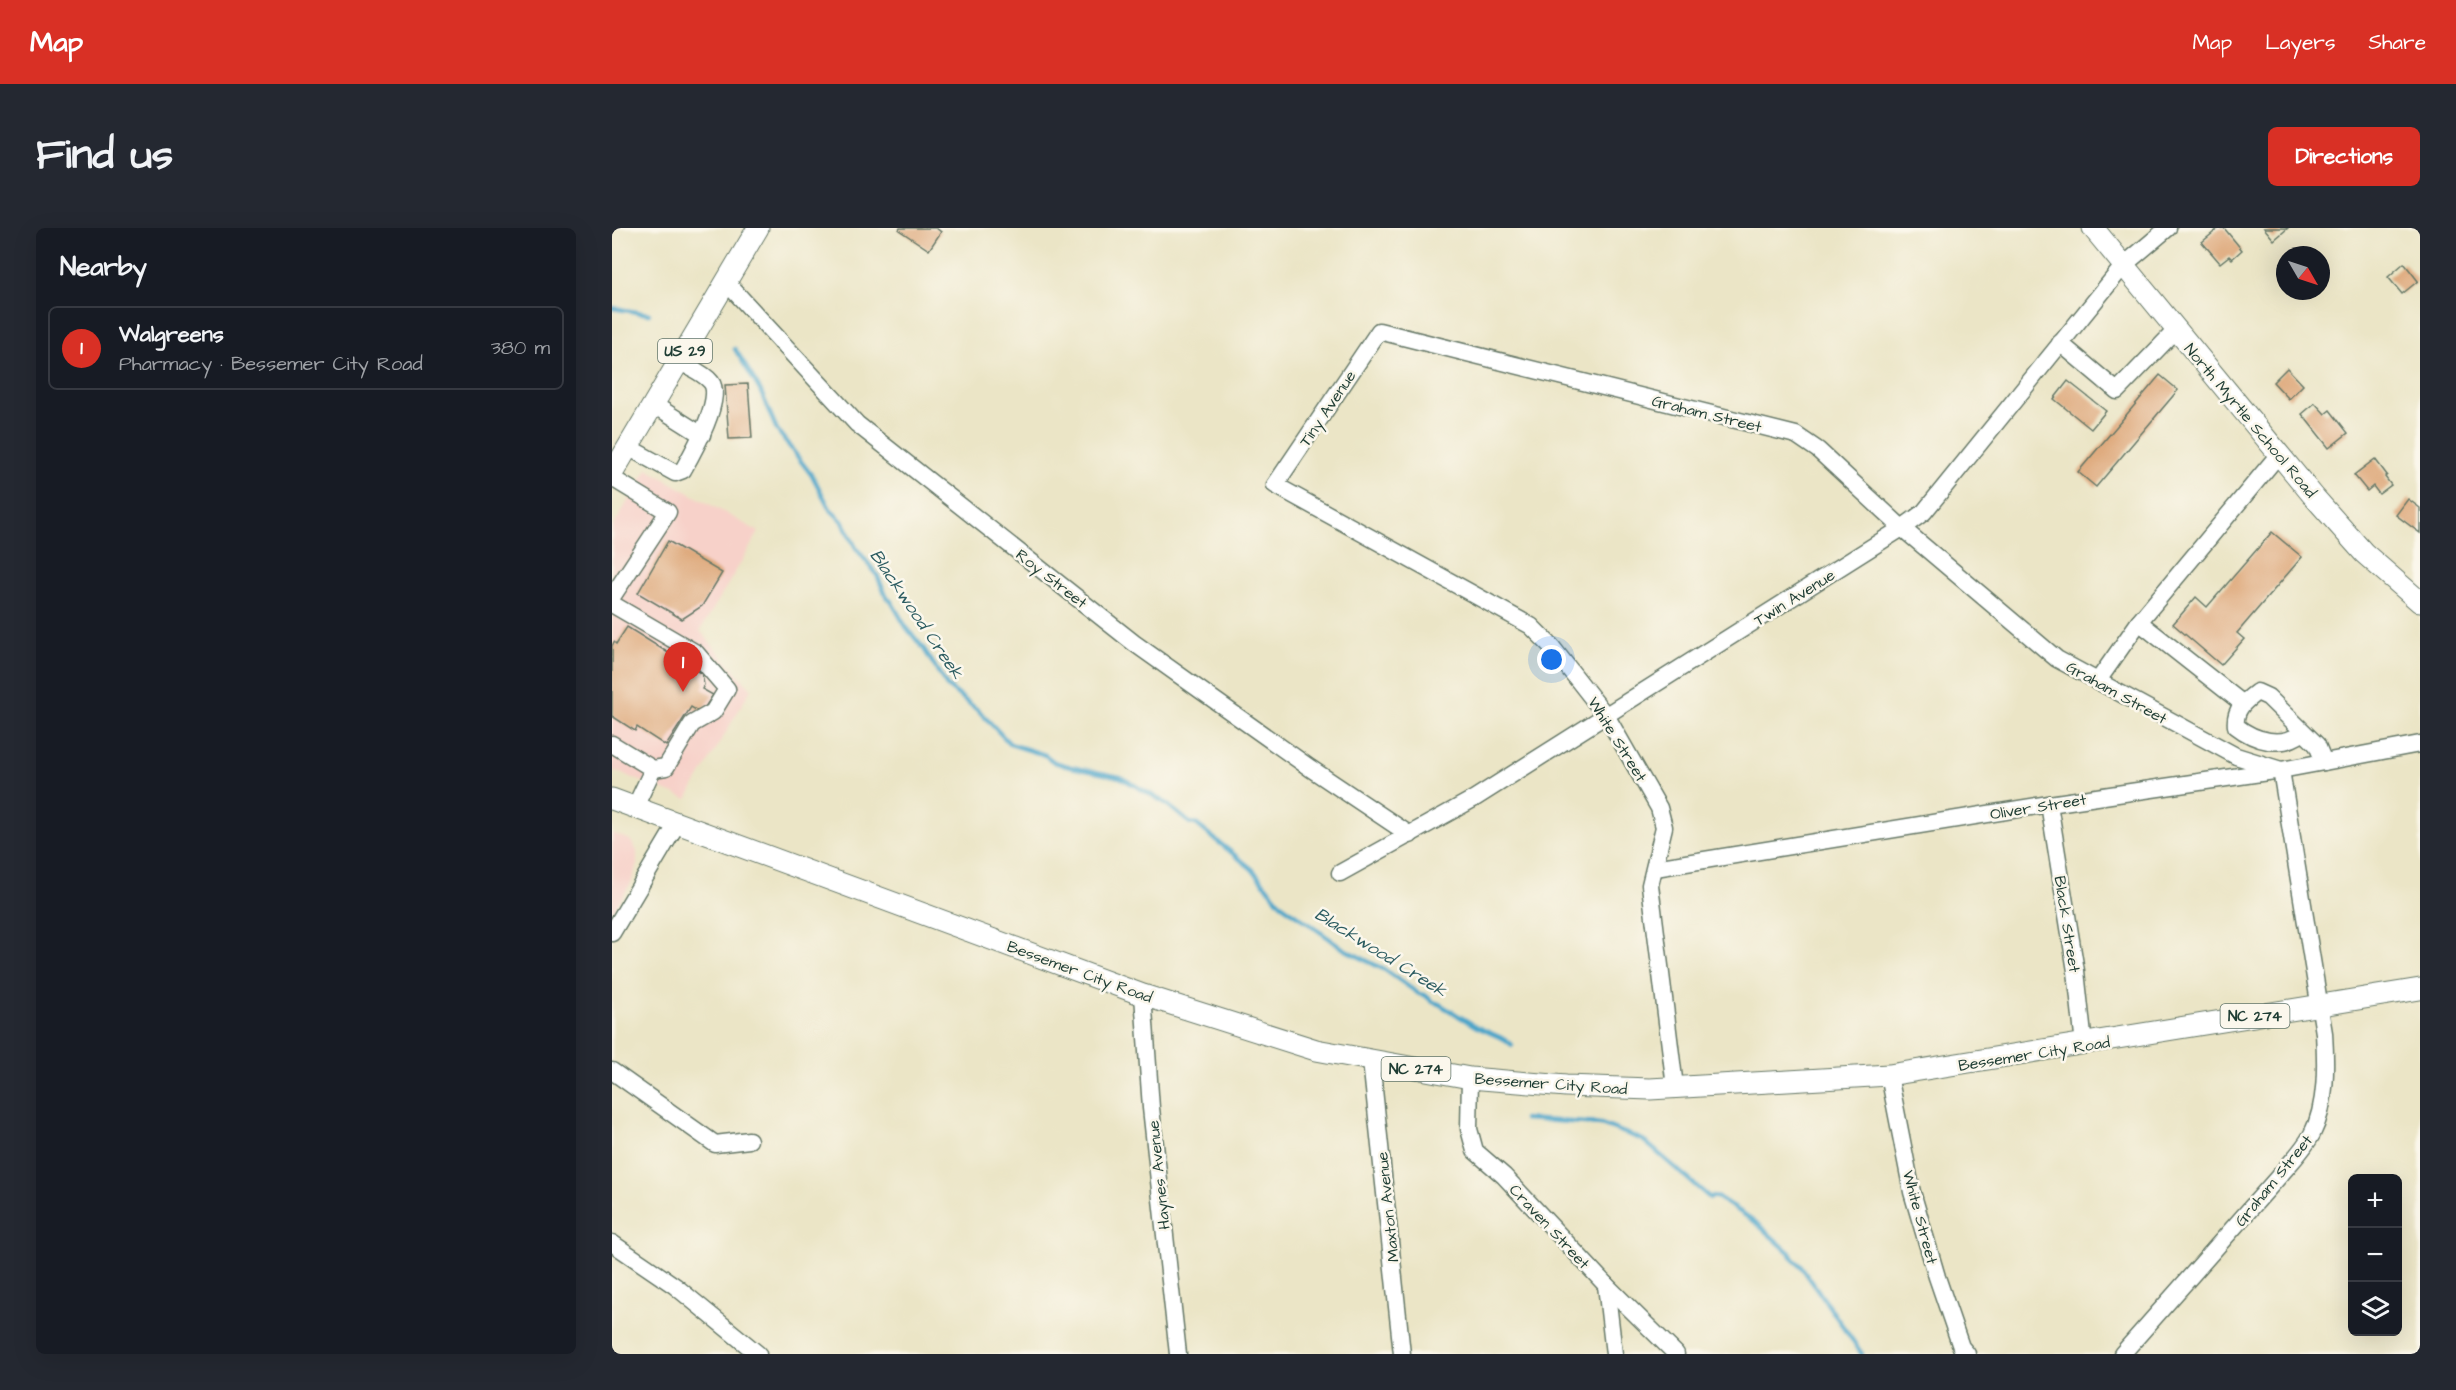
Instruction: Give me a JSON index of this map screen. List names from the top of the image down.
{
  "streets": {
    "main road": [
      "US 29",
      "North Myrtle School Road",
      "Bessemer City Road",
      "NC 274"
    ],
    "street": [
      "Tiny Avenue",
      "Graham Street",
      "Roy Street",
      "Twin Avenue",
      "White Street",
      "Oliver Street",
      "Black Street",
      "Haynes Avenue",
      "Maxton Avenue",
      "Craven Street"
    ]
  },
  "crossings": [
    ["US 29", "Roy Street"],
    ["Tiny Avenue", "Graham Street"],
    ["Tiny Avenue", "White Street"],
    ["Graham Street", "Twin Avenue"],
    ["Graham Street", "Oliver Street"],
    ["Graham Street", "Bessemer City Road"],
    ["North Myrtle School Road", "Twin Avenue"],
    ["Roy Street", "Twin Avenue"],
    ["Twin Avenue", "White Street"],
    ["White Street", "Oliver Street"],
    ["White Street", "Bessemer City Road"],
    ["Oliver Street", "Black Street"],
    ["Black Street", "Bessemer City Road"],
    ["Bessemer City Road", "Haynes Avenue"],
    ["Bessemer City Road", "Maxton Avenue"],
    ["Bessemer City Road", "Craven Street"]
  ],
  "water": ["Blackwood Creek"],
  "north": "bottom right",
  "page": {
    "header": "Map",
    "nav": ["Map", "Layers", "Share"],
    "title": "Find us",
    "buttons": "Directions",
    "heading": "Nearby",
    "list": [
      {
        "mark": "1",
        "name": "Walgreens",
        "note": "Pharmacy · Bessemer City Road",
        "value": "380 m"
      }
    ],
    "pins": "1",
    "map_buttons": ["+", "−"]
  }
}
